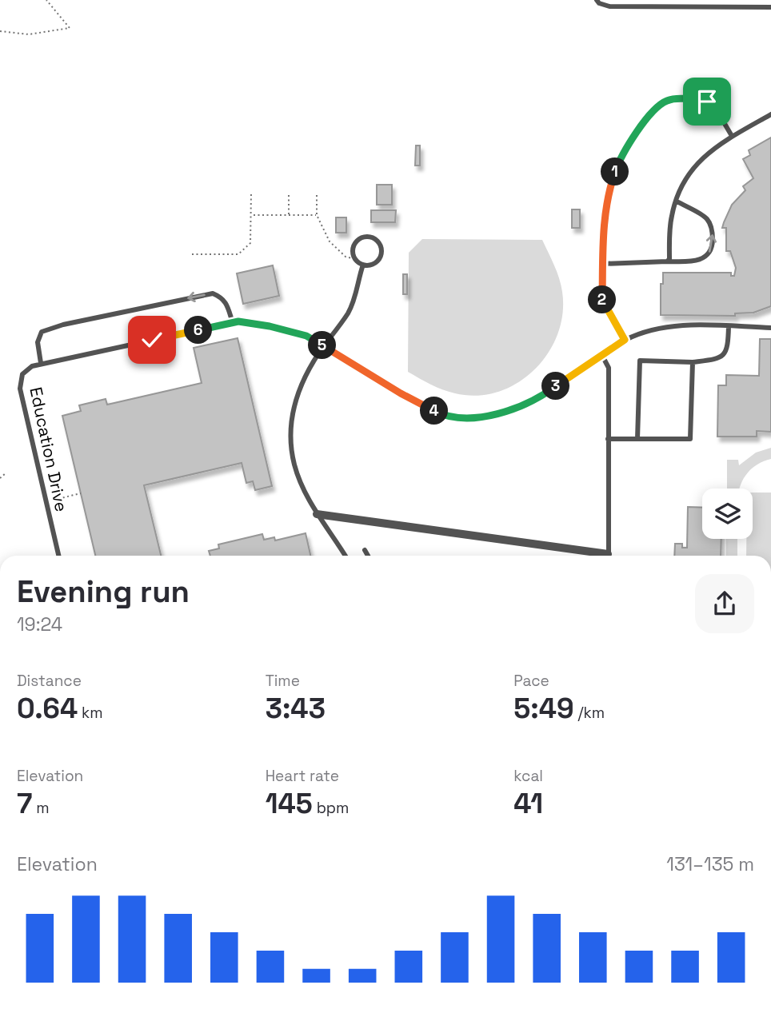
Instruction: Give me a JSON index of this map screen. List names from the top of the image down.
{
  "streets": {
    "lane": ["Education Drive"]
  },
  "page": {
    "pins": [
      "1",
      "2",
      "6",
      "5",
      "3",
      "4"
    ],
    "heading": ["Evening run", "19:24"],
    "stats": [
      ["Distance", "0.64 km"],
      ["Time", "3:43"],
      ["Pace", "5:49 /km"],
      ["Elevation", "7 m"],
      ["Heart rate", "145 bpm"],
      ["kcal", "41"]
    ],
    "chart": ["Elevation", "131–135 m"]
  }
}
